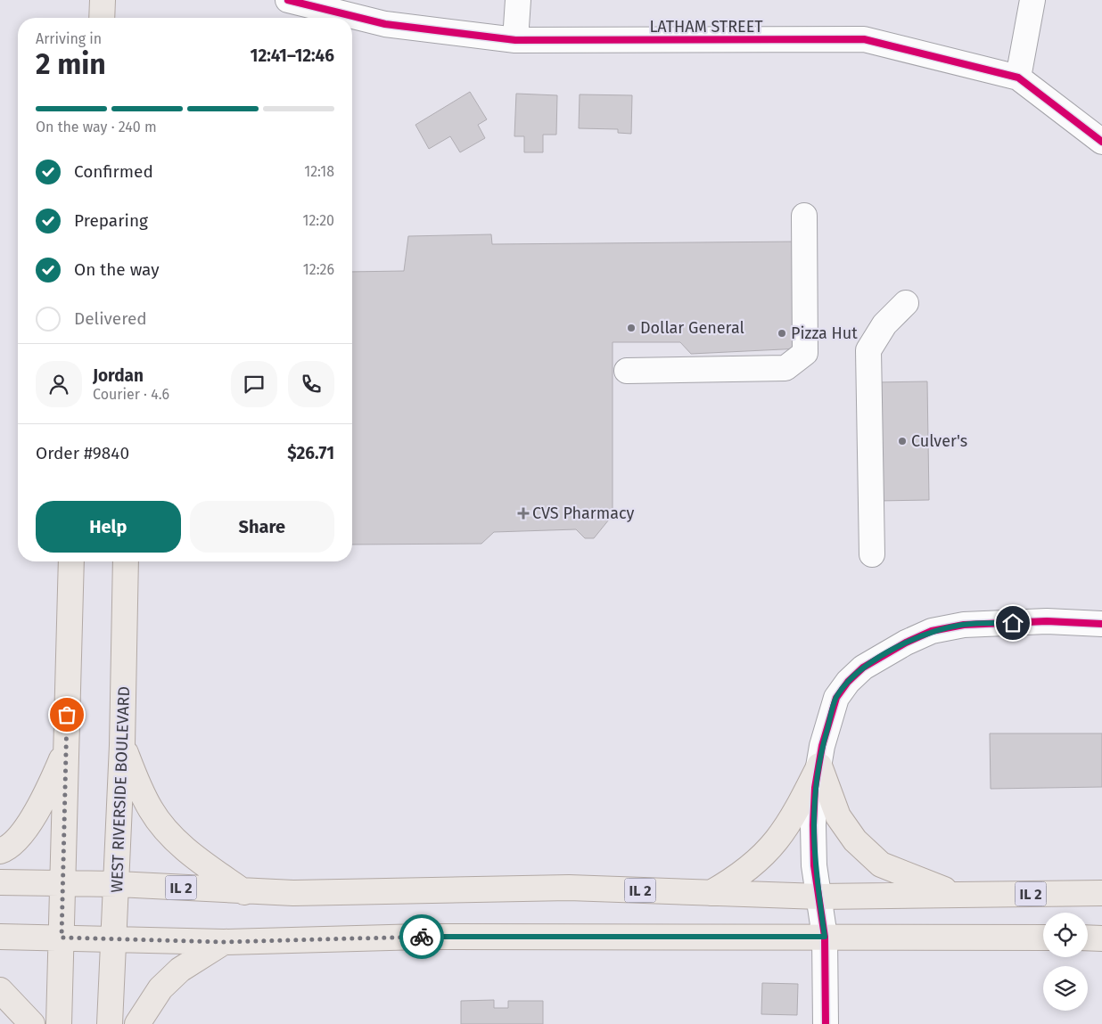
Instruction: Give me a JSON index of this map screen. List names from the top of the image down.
{
  "streets": {
    "main road": ["WEST RIVERSIDE BOULEVARD", "IL 2"],
    "street": ["LATHAM STREET"]
  },
  "crossings": [
    ["WEST RIVERSIDE BOULEVARD", "IL 2"]
  ],
  "places": {
    "other": ["Dollar General", "Pizza Hut", "Culver's"],
    "health": ["CVS Pharmacy"]
  },
  "page": {
    "heading": ["2 min", "Arriving in", "12:41–12:46"],
    "panel": [
      "Jordan",
      "Courier · 4.6",
      "Order #9840",
      "$26.71"
    ],
    "bar": "On the way · 240 m",
    "list": [
      ["Confirmed", "12:18"],
      ["Preparing", "12:20"],
      ["On the way", "12:26"],
      "Delivered"
    ],
    "buttons": ["Help", "Share"]
  }
}
